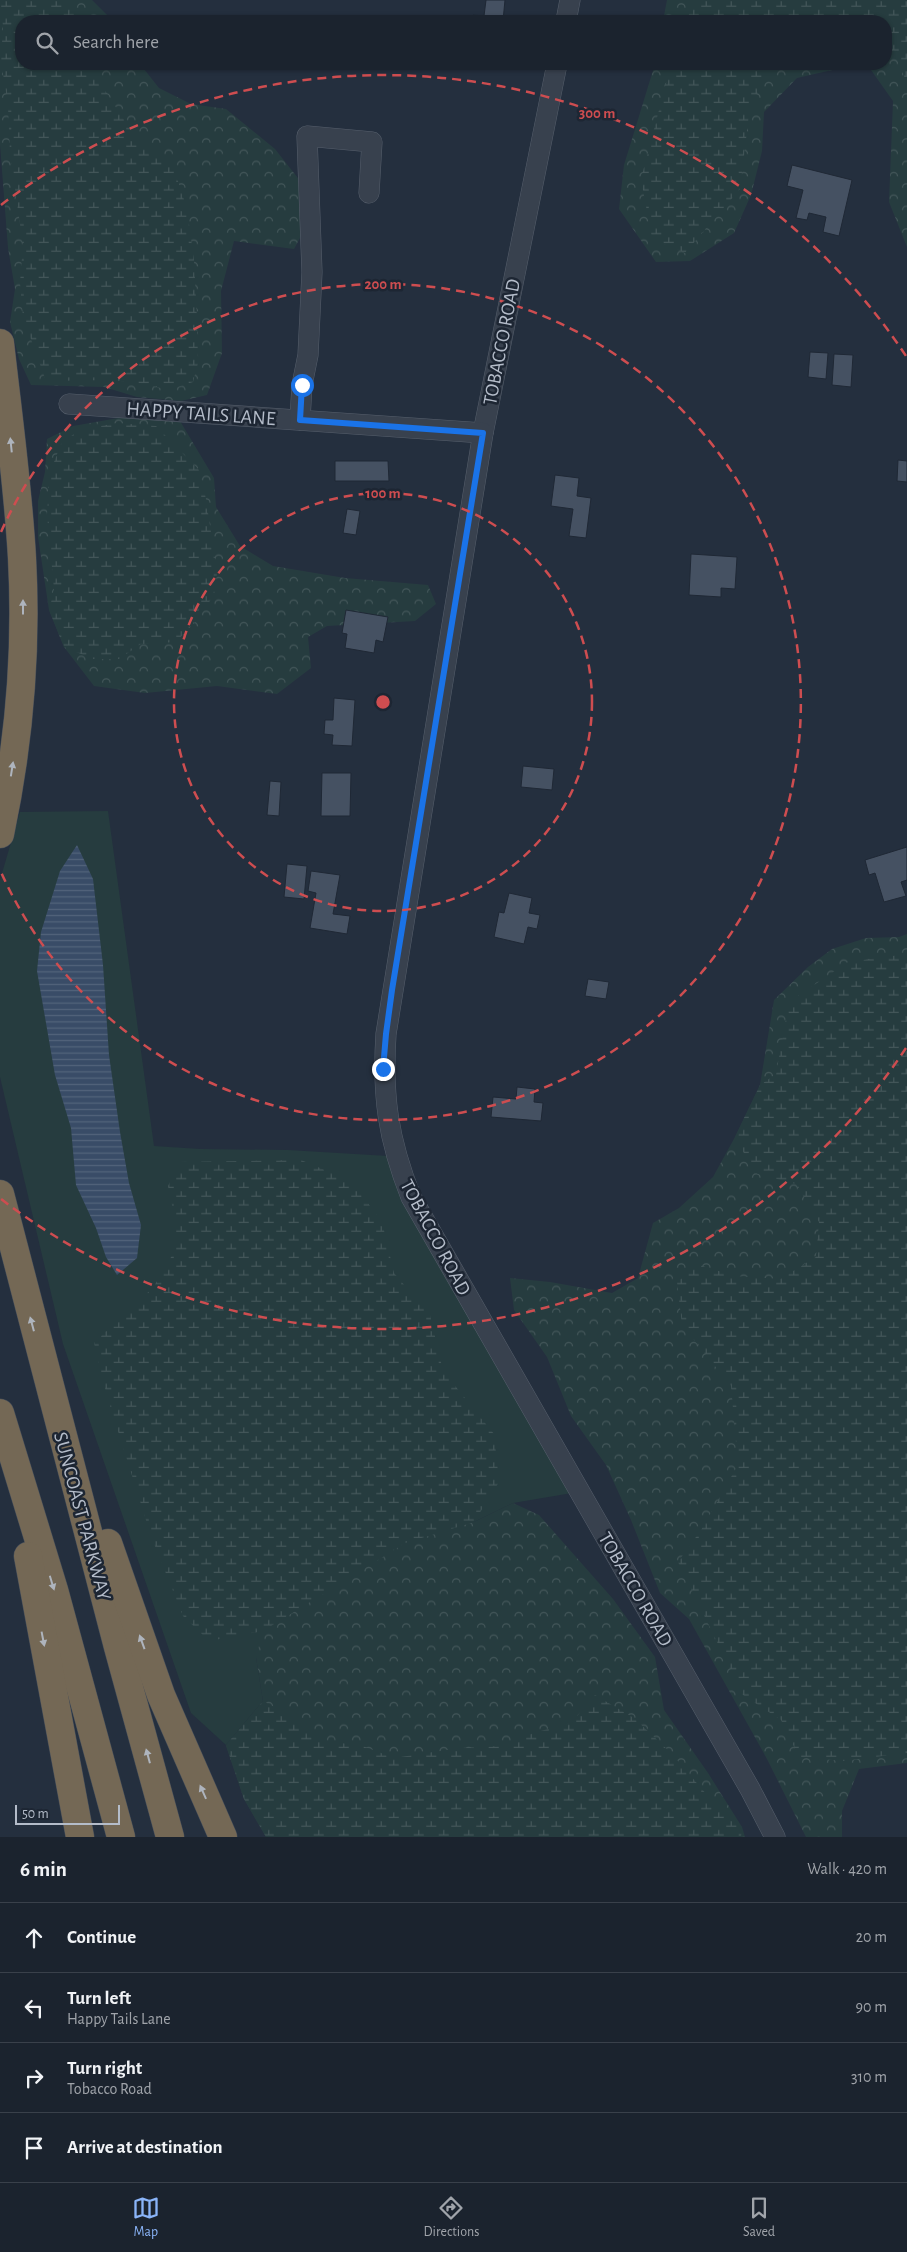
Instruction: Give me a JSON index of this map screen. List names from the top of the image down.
{
  "streets": {
    "highway": ["SUNCOAST PARKWAY"],
    "street": ["TOBACCO ROAD", "HAPPY TAILS LANE"]
  },
  "crossings": [
    ["TOBACCO ROAD", "HAPPY TAILS LANE"]
  ],
  "scale_bar": "50 m",
  "page": {
    "search": "Search here",
    "scale": "50 m",
    "heading": ["6 min", "Walk · 420 m"],
    "list": [
      ["Continue", "20 m"],
      ["Turn left", "Happy Tails Lane", "90 m"],
      ["Turn right", "Tobacco Road", "310 m"],
      "Arrive at destination"
    ],
    "nav": ["Map", "Directions", "Saved"]
  },
  "rings": ["300 m", "200 m", "100 m"]
}
